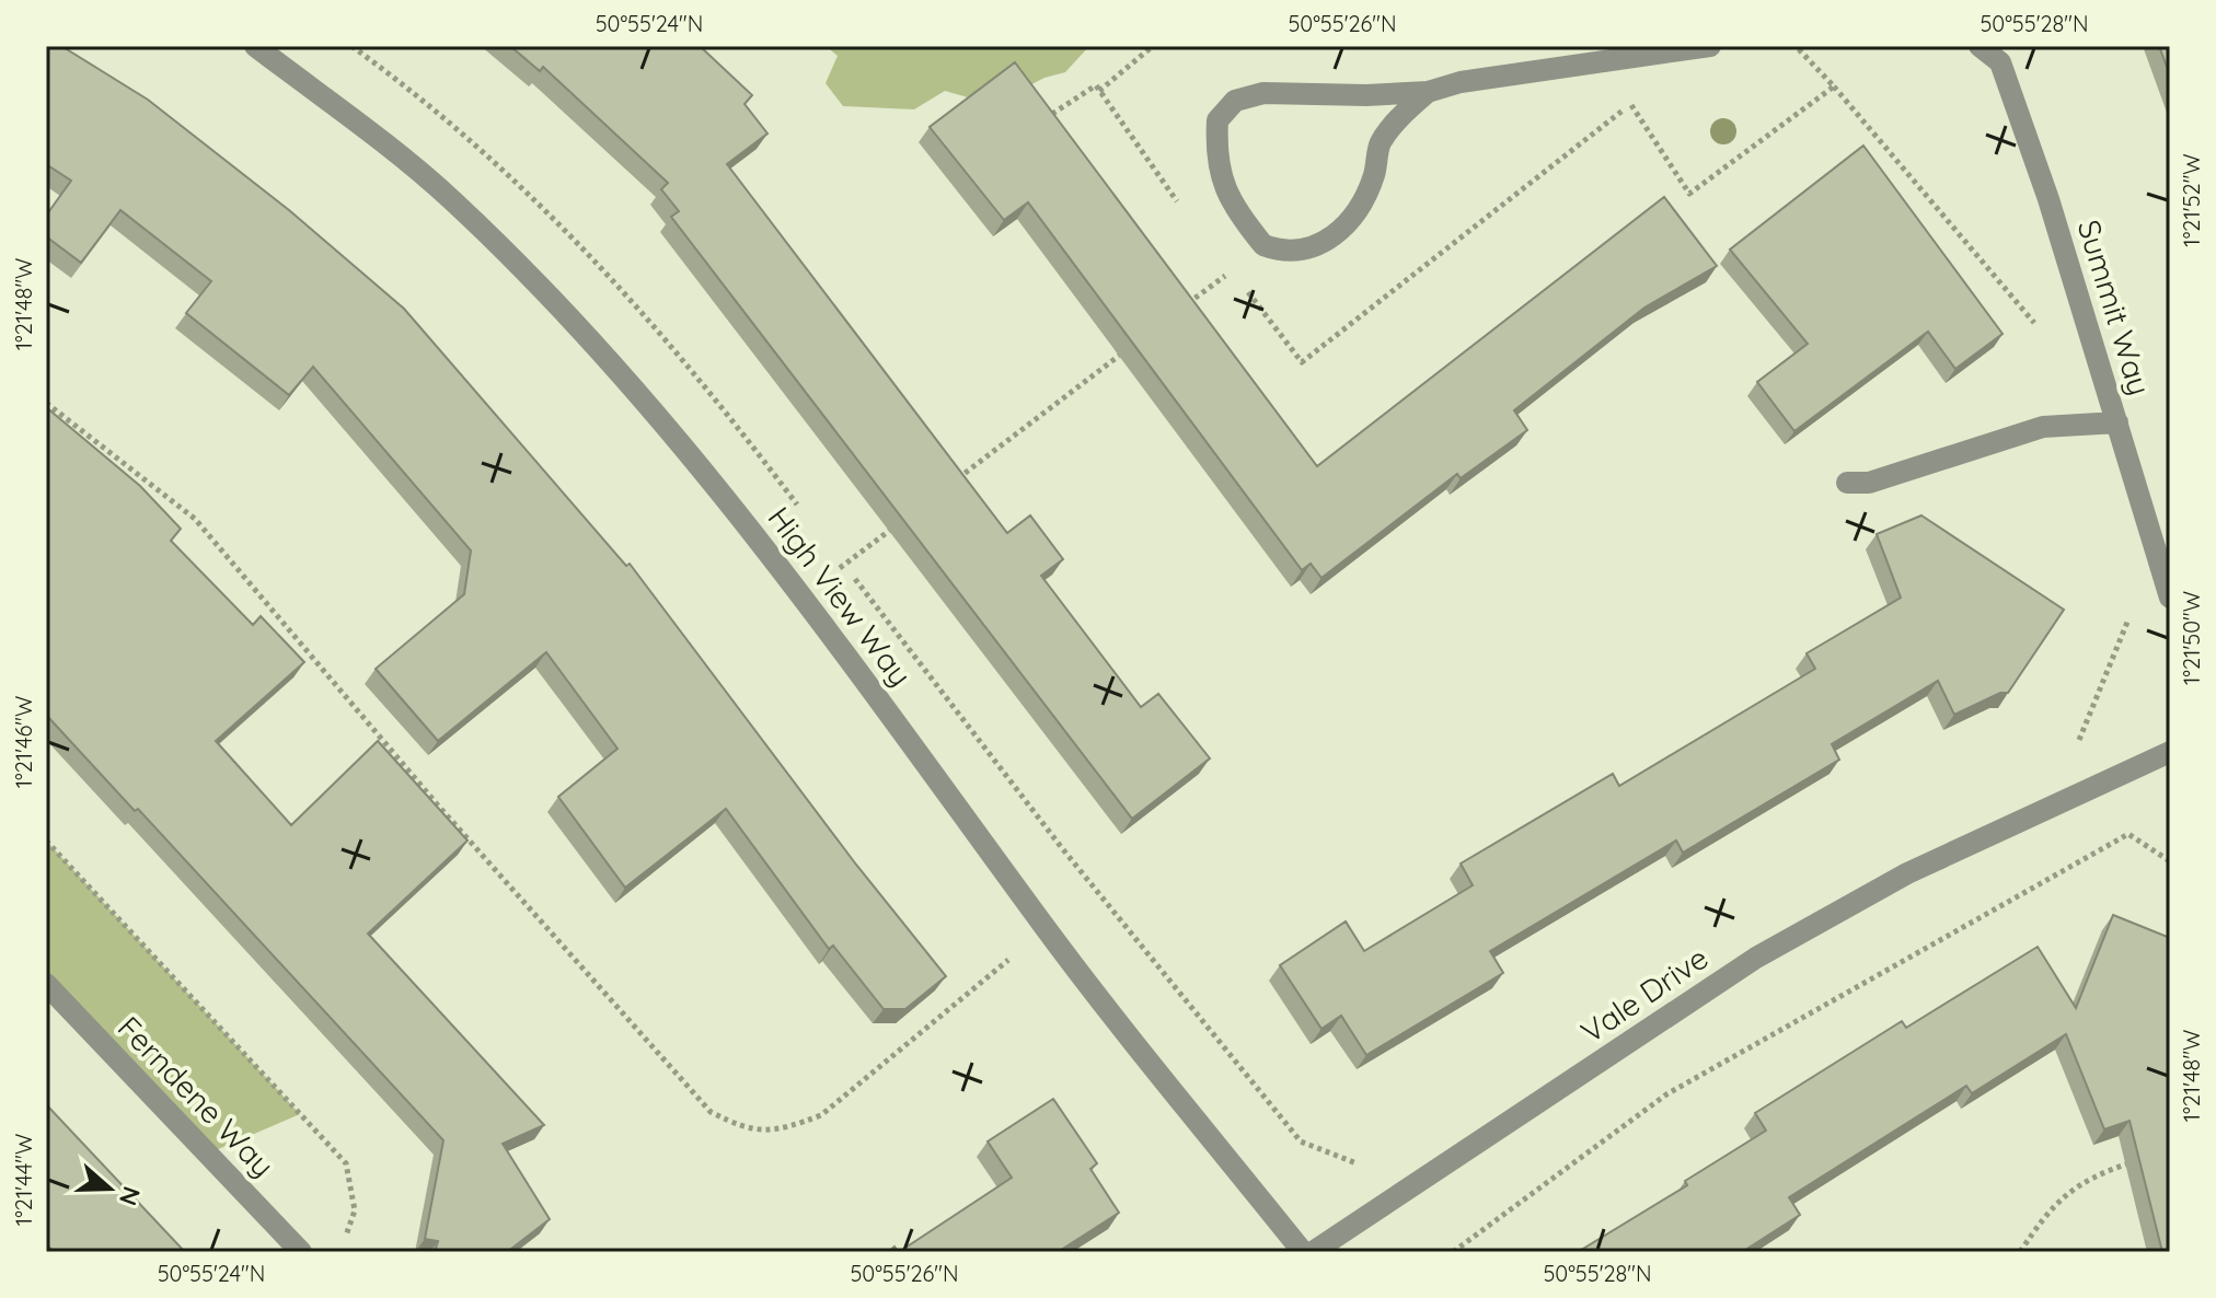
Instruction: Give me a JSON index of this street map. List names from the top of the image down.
{
  "streets": {
    "street": [
      "Summit Way",
      "High View Way",
      "Vale Drive",
      "Ferndene Way"
    ]
  },
  "north": "right",
  "coordinates": [
    "50°55'24\"N",
    "50°55'26\"N",
    "50°55'28\"N",
    "1°21'52\"W",
    "1°21'48\"W",
    "1°21'50\"W",
    "1°21'46\"W",
    "1°21'44\"W"
  ]
}
